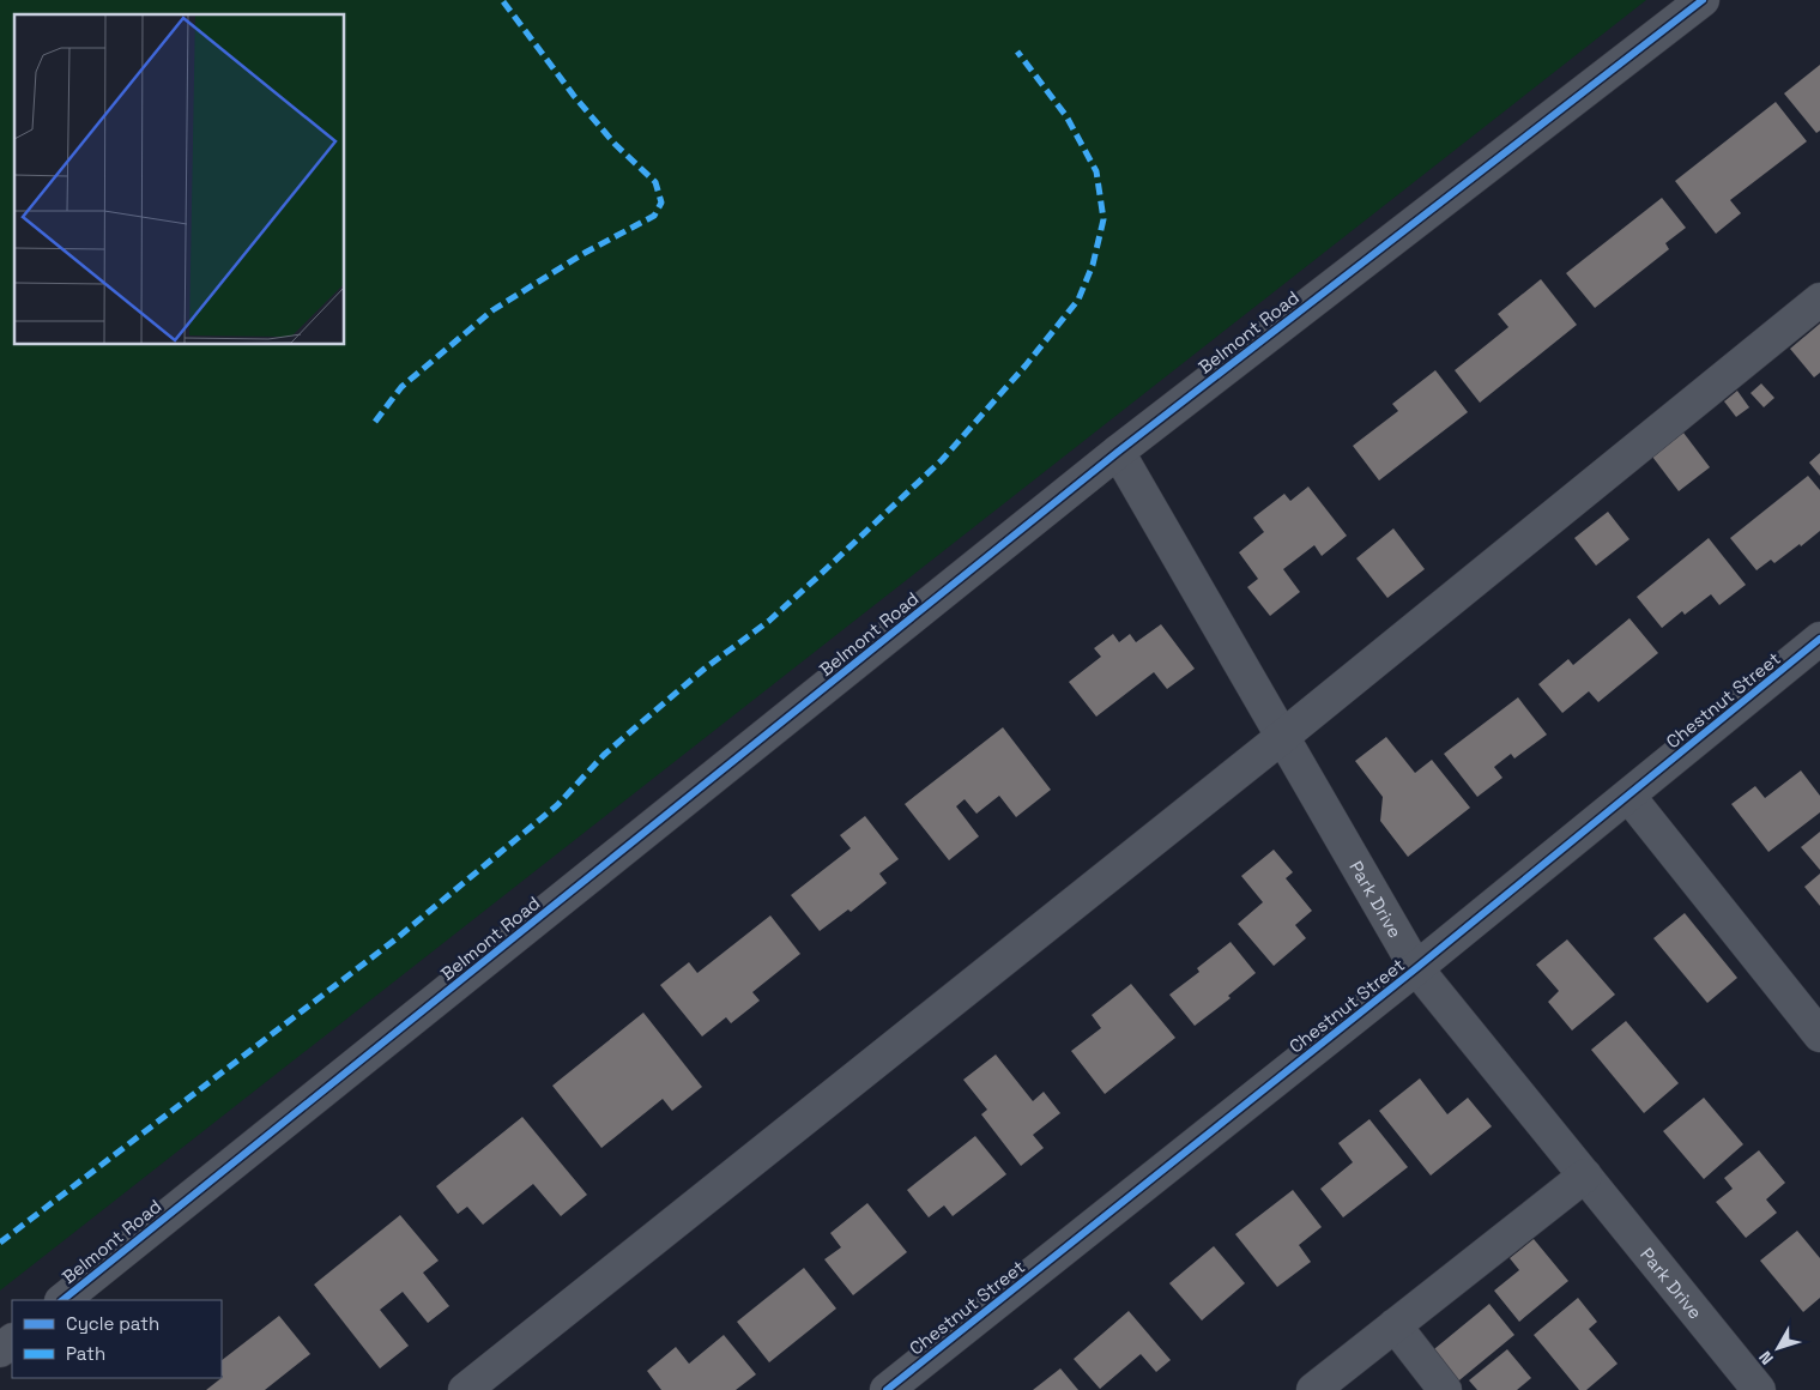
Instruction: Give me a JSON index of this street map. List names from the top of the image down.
{
  "streets": {
    "street": ["Belmont Road", "Chestnut Street", "Park Drive"]
  },
  "crossings": [
    ["Belmont Road", "Park Drive"],
    ["Chestnut Street", "Park Drive"]
  ],
  "legend": ["Cycle path", "Path"],
  "north": "bottom left"
}
